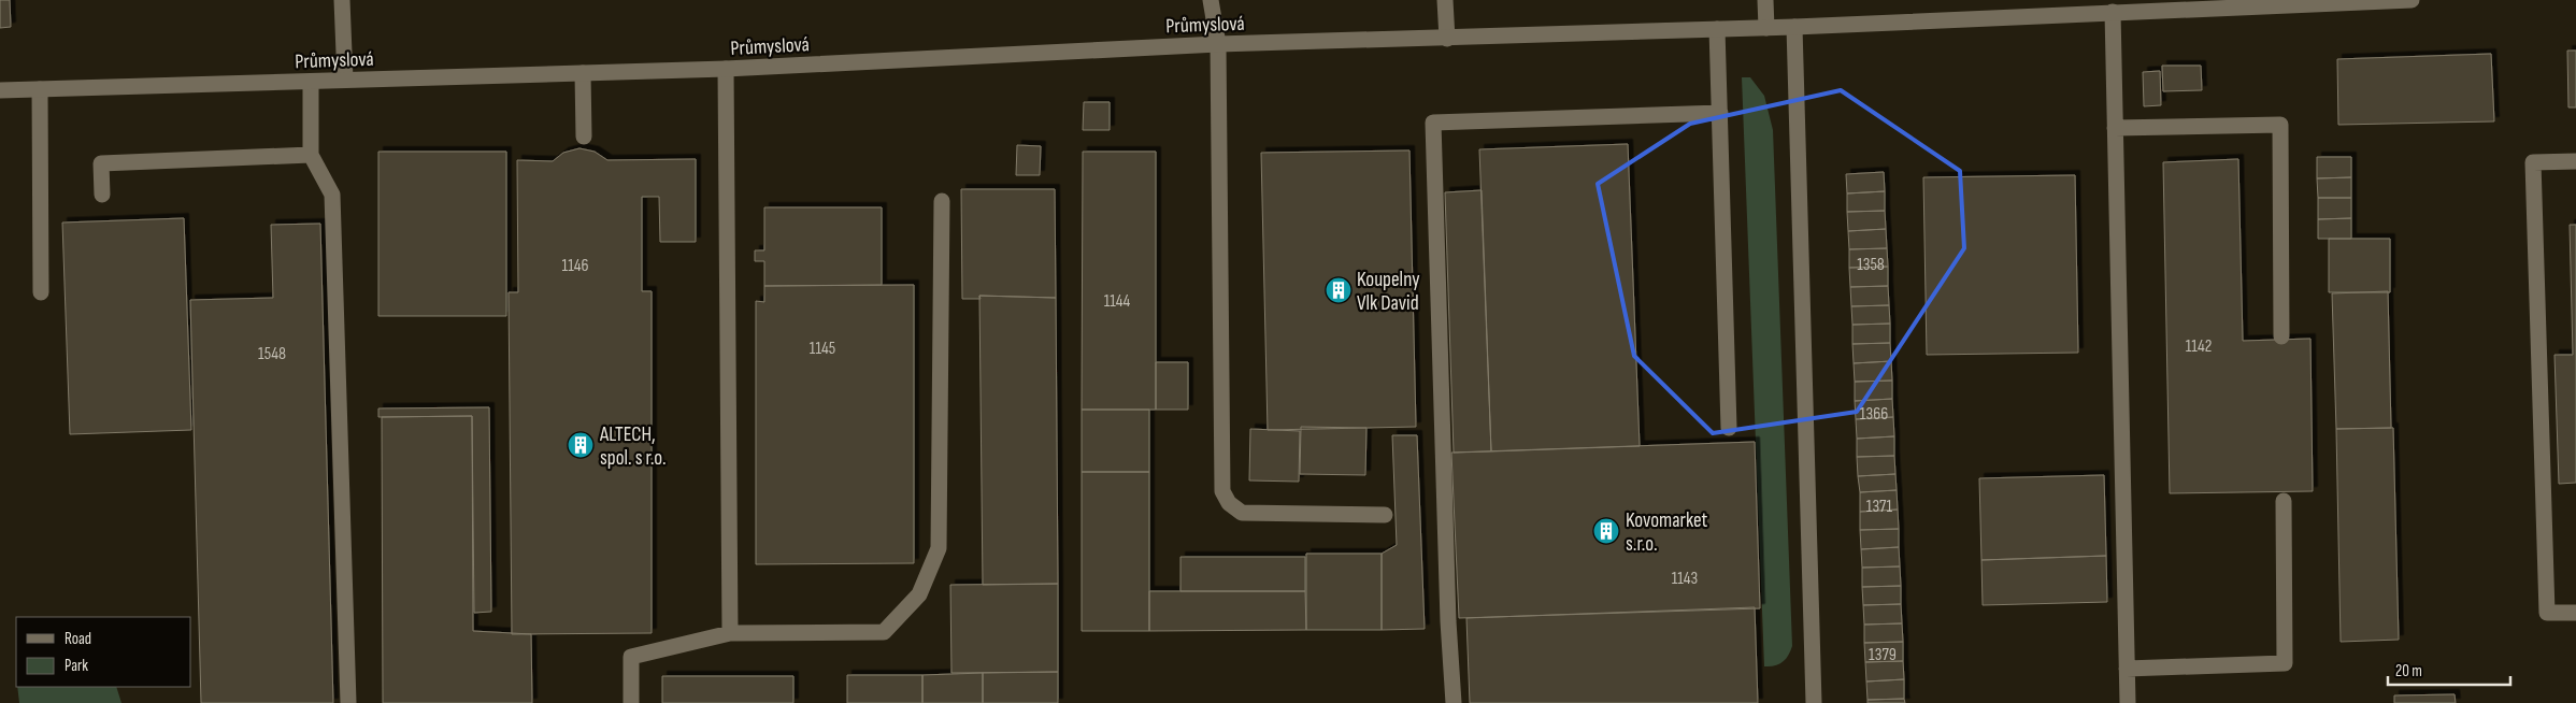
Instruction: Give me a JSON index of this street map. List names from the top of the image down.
{
  "streets": {
    "street": ["Průmyslová"]
  },
  "places": {
    "building": ["Koupelny Vlk David", "ALTECH, spol. s r.o.", "Kovomarket s.r.o."]
  },
  "house_numbers": [
    "1358",
    "1146",
    "1144",
    "1142",
    "1145",
    "1548",
    "1366",
    "1371",
    "1143",
    "1379"
  ],
  "legend": ["Road", "Park"],
  "scale_bar": "20 m"
}
